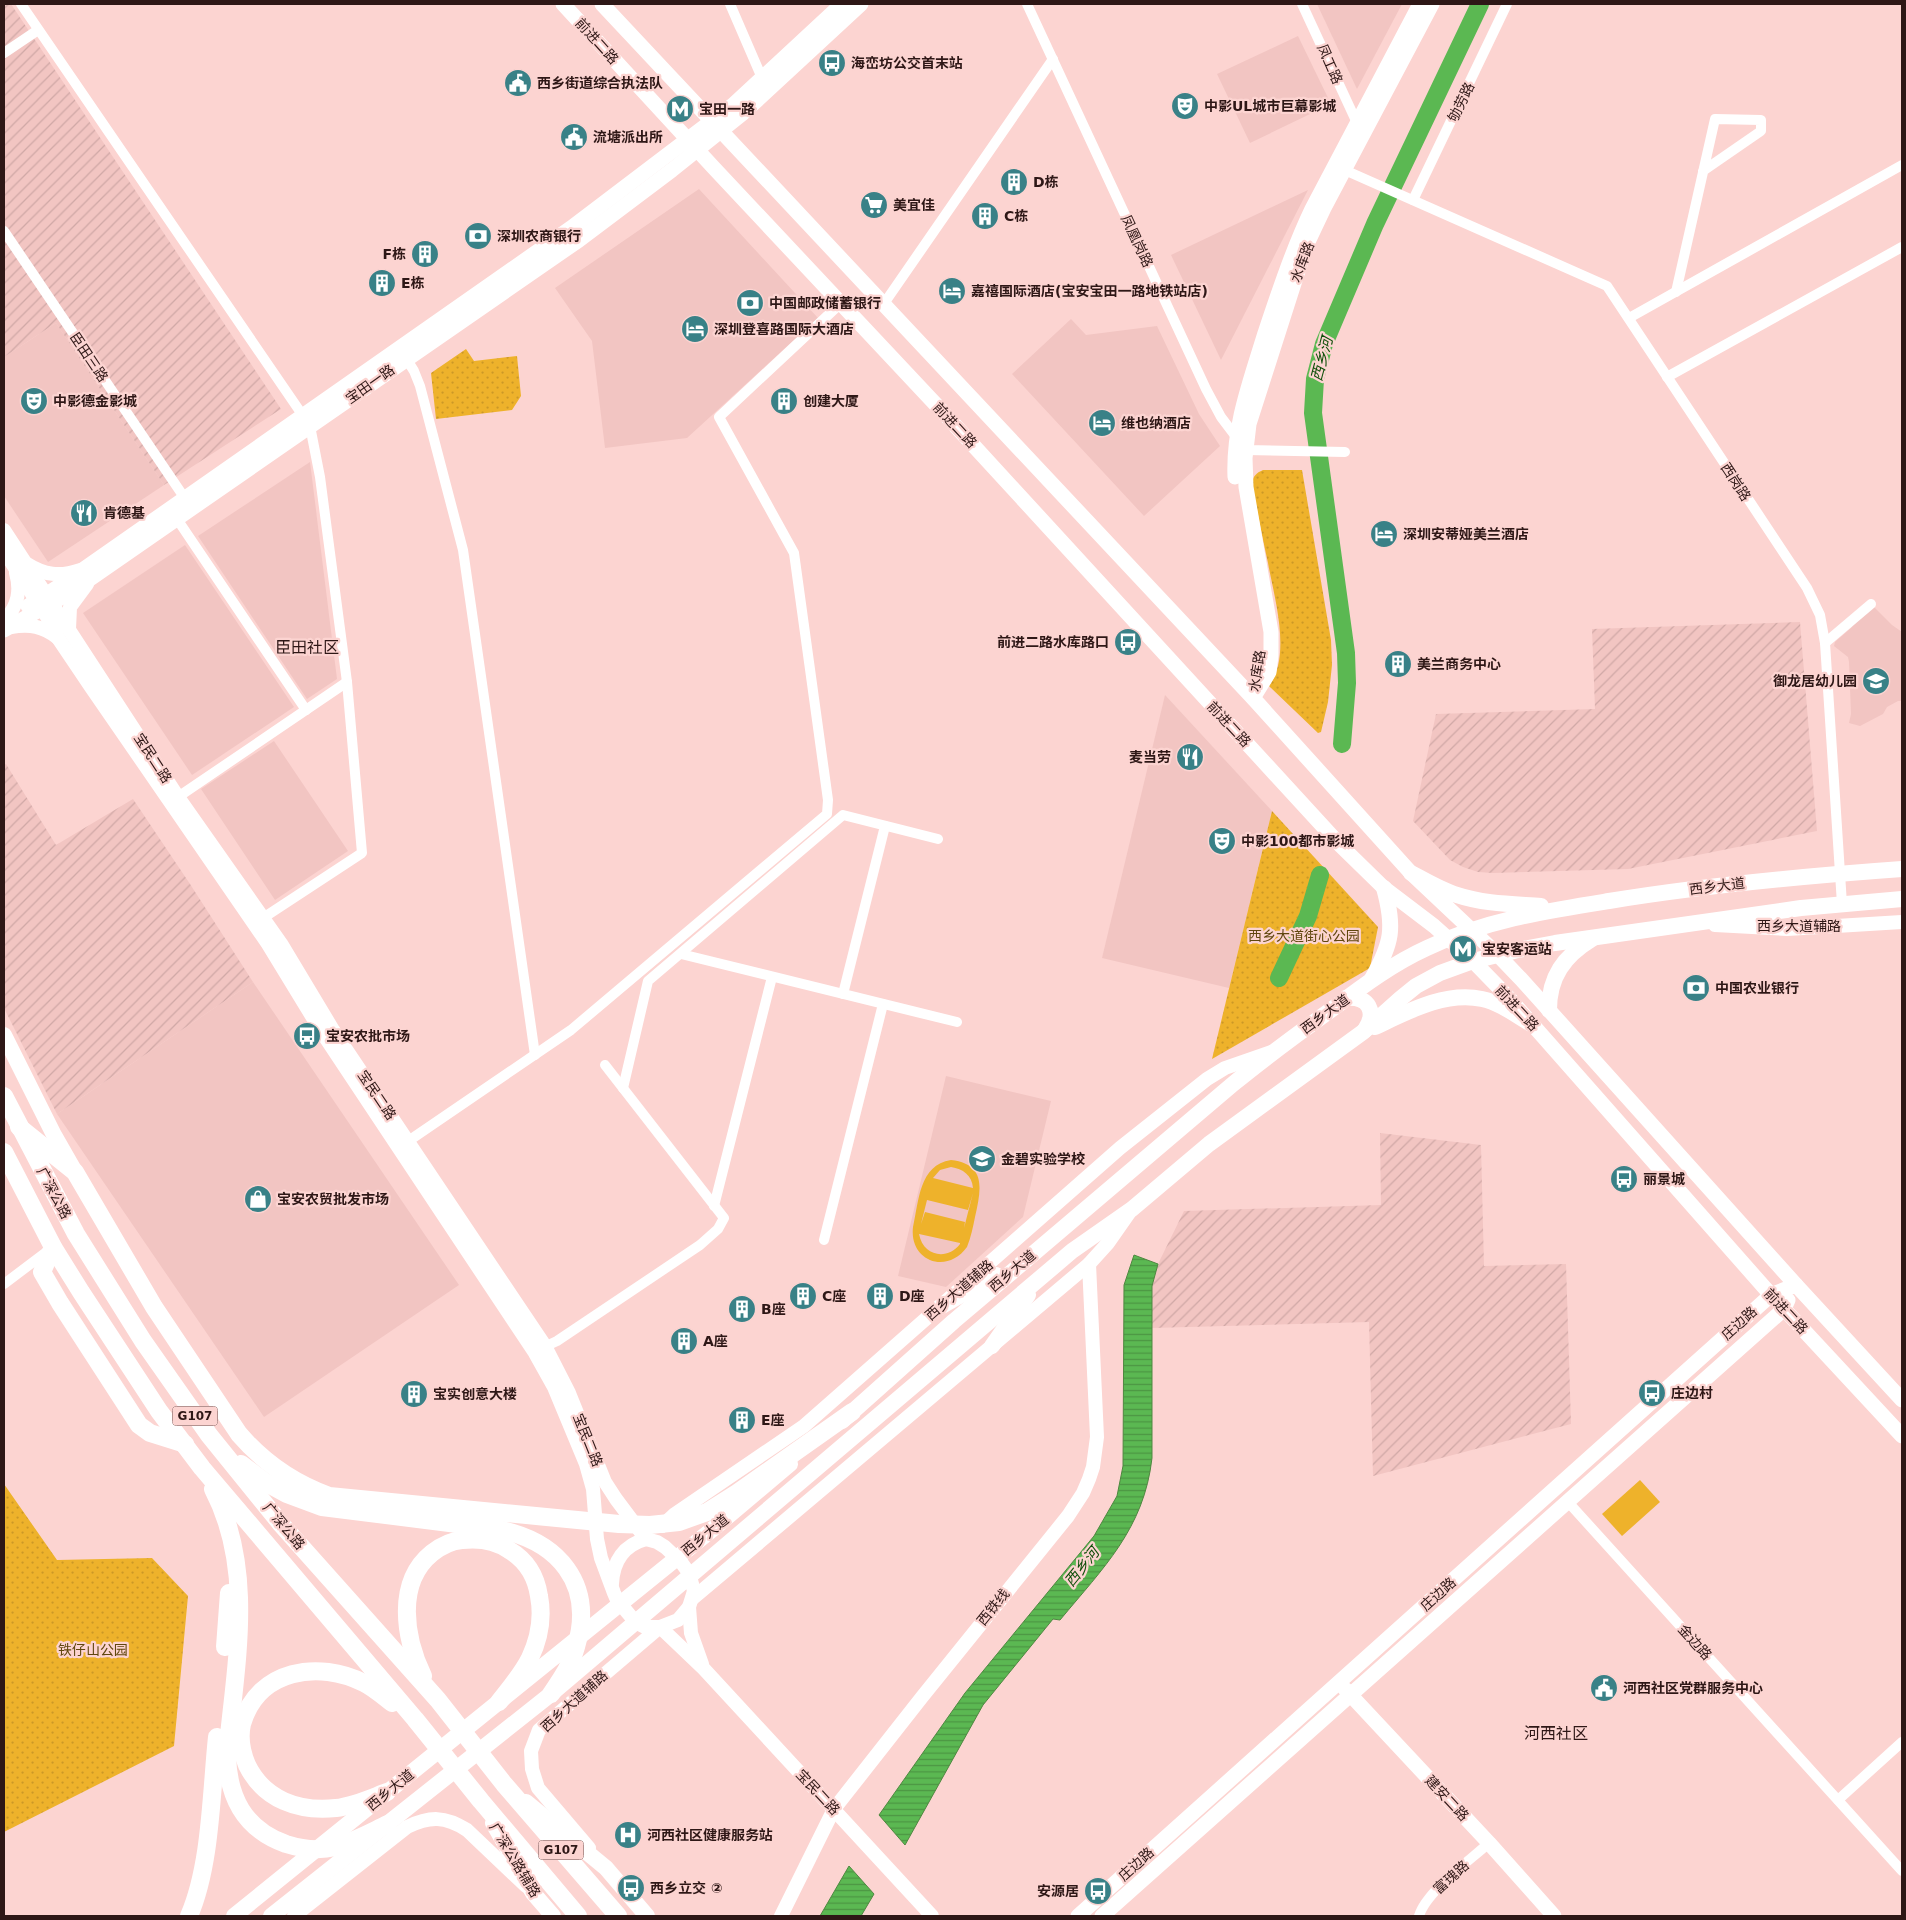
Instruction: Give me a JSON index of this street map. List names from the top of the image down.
{
  "streets": {
    "highway": ["广深公路", "G107"],
    "main road": [
      "前进二路",
      "水库路",
      "宝田一路",
      "西乡大道",
      "庄边路",
      "建安二路",
      "广深公路辅路"
    ],
    "street": [
      "凤工路",
      "劬劳路",
      "凤凰岗路",
      "臣田三路",
      "西岗路",
      "宝民二路",
      "西乡大道辅路",
      "西铁线",
      "金边路",
      "富瑰路"
    ]
  },
  "crossings": [
    ["前进二路", "水库路"],
    ["前进二路", "宝田一路"],
    ["前进二路", "西乡大道"],
    ["前进二路", "庄边路"],
    ["凤工路", "水库路"],
    ["劬劳路", "西岗路"],
    ["凤凰岗路", "水库路"],
    ["水库路", "西岗路"],
    ["臣田三路", "宝田一路"],
    ["宝田一路", "宝民二路"],
    ["西岗路", "西乡大道"],
    ["宝民二路", "西乡大道辅路"],
    ["宝民二路", "西铁线"],
    ["西乡大道", "西乡大道辅路"],
    ["西乡大道辅路", "西铁线"],
    ["广深公路", "广深公路辅路"],
    ["庄边路", "金边路"],
    ["庄边路", "建安二路"],
    ["建安二路", "富瑰路"]
  ],
  "districts": ["臣田社区", "河西社区"],
  "water": ["西乡河"],
  "parks": ["西乡大道街心公园", "铁仔山公园"],
  "places": {
    "bus stop": [
      "海峦坊公交首末站",
      "前进二路水库路口",
      "宝安农批市场",
      "丽景城",
      "庄边村",
      "西乡立交 ②",
      "安源居"
    ],
    "public building": ["西乡街道综合执法队", "流塘派出所", "河西社区党群服务中心"],
    "theatre": ["中影UL城市巨幕影城", "中影德金影城", "中影100都市影城"],
    "metro station": ["宝田一路", "宝安客运站"],
    "building": [
      "D栋",
      "C栋",
      "F栋",
      "E栋",
      "创建大厦",
      "美兰商务中心",
      "C座",
      "D座",
      "B座",
      "A座",
      "宝实创意大楼",
      "E座"
    ],
    "supermarket": ["美宜佳"],
    "bank": ["深圳农商银行", "中国邮政储蓄银行", "中国农业银行"],
    "hotel": [
      "嘉禧国际酒店(宝安宝田一路地铁站店)",
      "深圳登喜路国际大酒店",
      "维也纳酒店",
      "深圳安蒂娅美兰酒店"
    ],
    "restaurant": ["肯德基", "麦当劳"],
    "school or university": ["御龙居幼儿园", "金碧实验学校"],
    "shop": ["宝安农贸批发市场"],
    "hospital": ["河西社区健康服务站"]
  }
}
